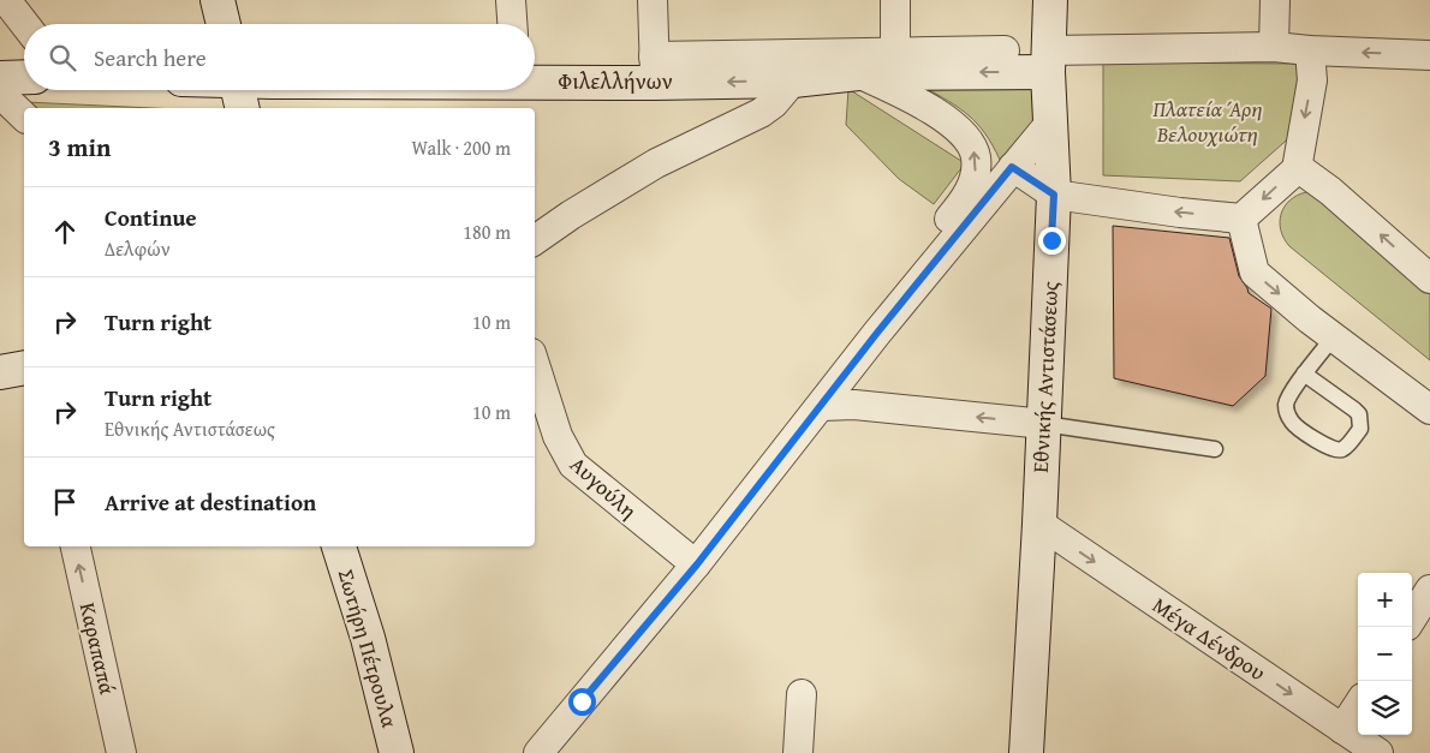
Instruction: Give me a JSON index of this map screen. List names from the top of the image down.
{
  "streets": {
    "street": [
      "Φιλελλήνων",
      "Εθνικής Αντιστάσεως",
      "Αυγούλη",
      "Μέγα Δένδρου",
      "Καραπαπά",
      "Σωτήρη Πέτρουλα"
    ]
  },
  "crossings": [
    ["Φιλελλήνων", "Εθνικής Αντιστάσεως"],
    ["Εθνικής Αντιστάσεως", "Μέγα Δένδρου"]
  ],
  "one_way": ["Μέγα Δένδρου", "Καραπαπά"],
  "parks": ["Πλατεία Άρη Βελουχιώτη"],
  "page": {
    "search": "Search here",
    "heading": ["3 min", "Walk · 200 m"],
    "list": [
      ["Continue", "Δελφών", "180 m"],
      ["Turn right", "10 m"],
      ["Turn right", "Εθνικής Αντιστάσεως", "10 m"],
      "Arrive at destination"
    ],
    "map_buttons": ["+", "−"]
  }
}
